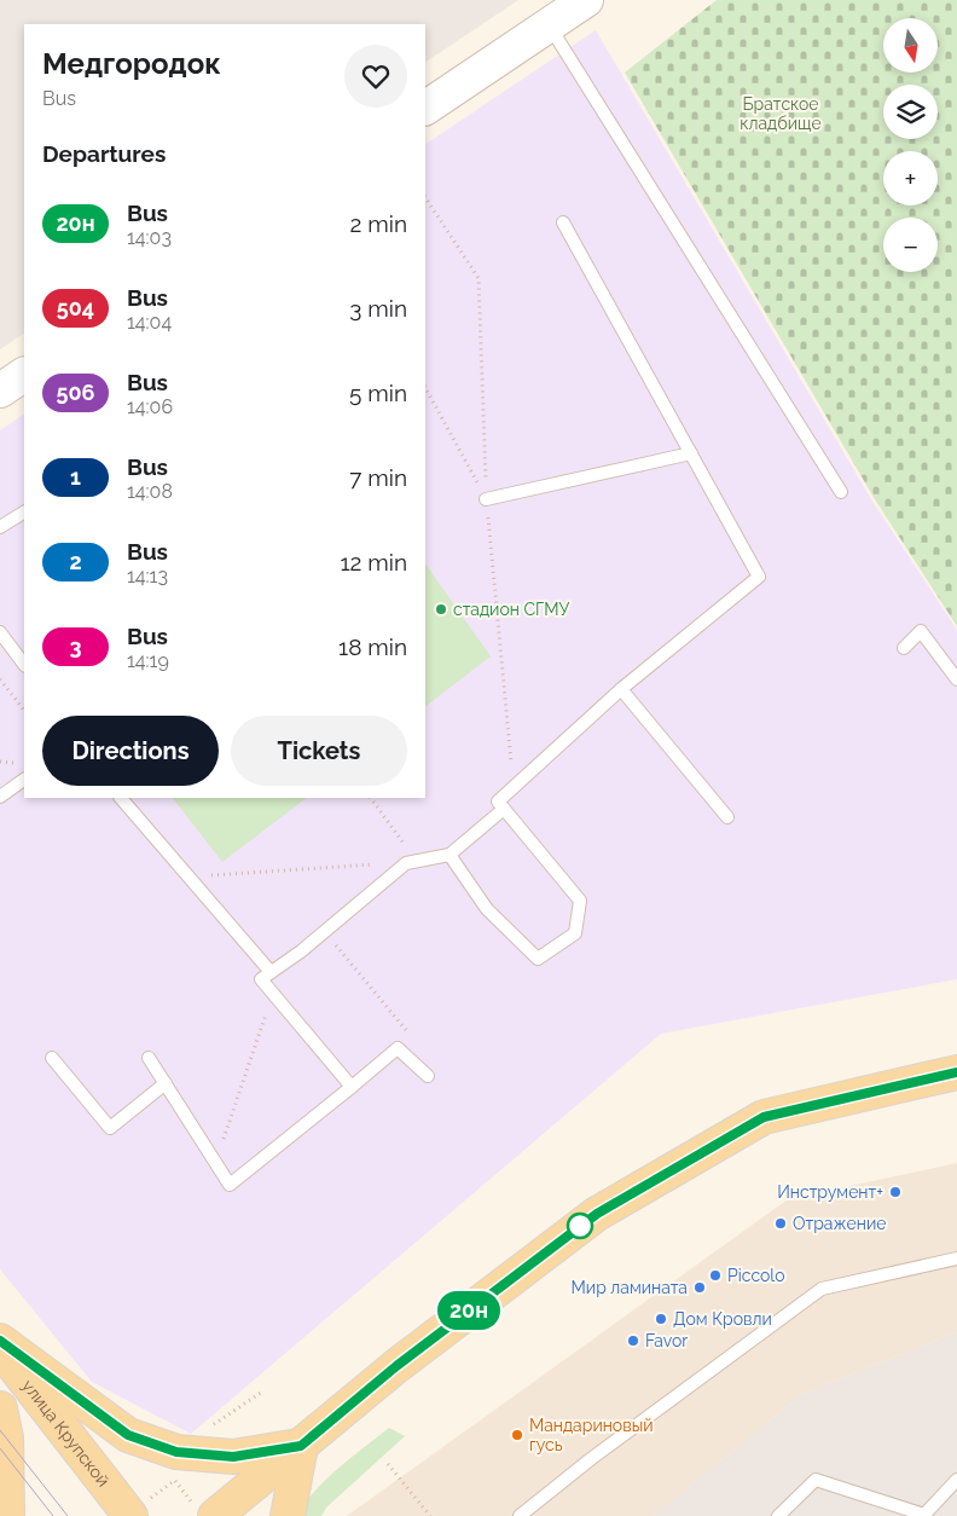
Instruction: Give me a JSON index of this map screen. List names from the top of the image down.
{
  "streets": {
    "main road": ["улица Крупской"]
  },
  "parks": ["Братское кладбище"],
  "places": [
    "стадион СГМУ",
    "Инструмент+",
    "Отражение",
    "Piccolo",
    "Мир ламината",
    "Дом Кровли",
    "Favor",
    "Мандариновый гусь"
  ],
  "lines": ["bus line 20н"],
  "north": "bottom",
  "page": {
    "on_map": "20н",
    "map_buttons": ["+", "−"],
    "heading": [
      ["Медгородок", "Bus"],
      "Departures"
    ],
    "list": [
      {
        "mark": "20н",
        "name": "Bus",
        "note": "14:03",
        "value": "2 min"
      },
      {
        "mark": "504",
        "name": "Bus",
        "note": "14:04",
        "value": "3 min"
      },
      {
        "mark": "506",
        "name": "Bus",
        "note": "14:06",
        "value": "5 min"
      },
      {
        "mark": "1",
        "name": "Bus",
        "note": "14:08",
        "value": "7 min"
      },
      {
        "mark": "2",
        "name": "Bus",
        "note": "14:13",
        "value": "12 min"
      },
      {
        "mark": "3",
        "name": "Bus",
        "note": "14:19",
        "value": "18 min"
      }
    ],
    "buttons": ["Directions", "Tickets"]
  }
}
